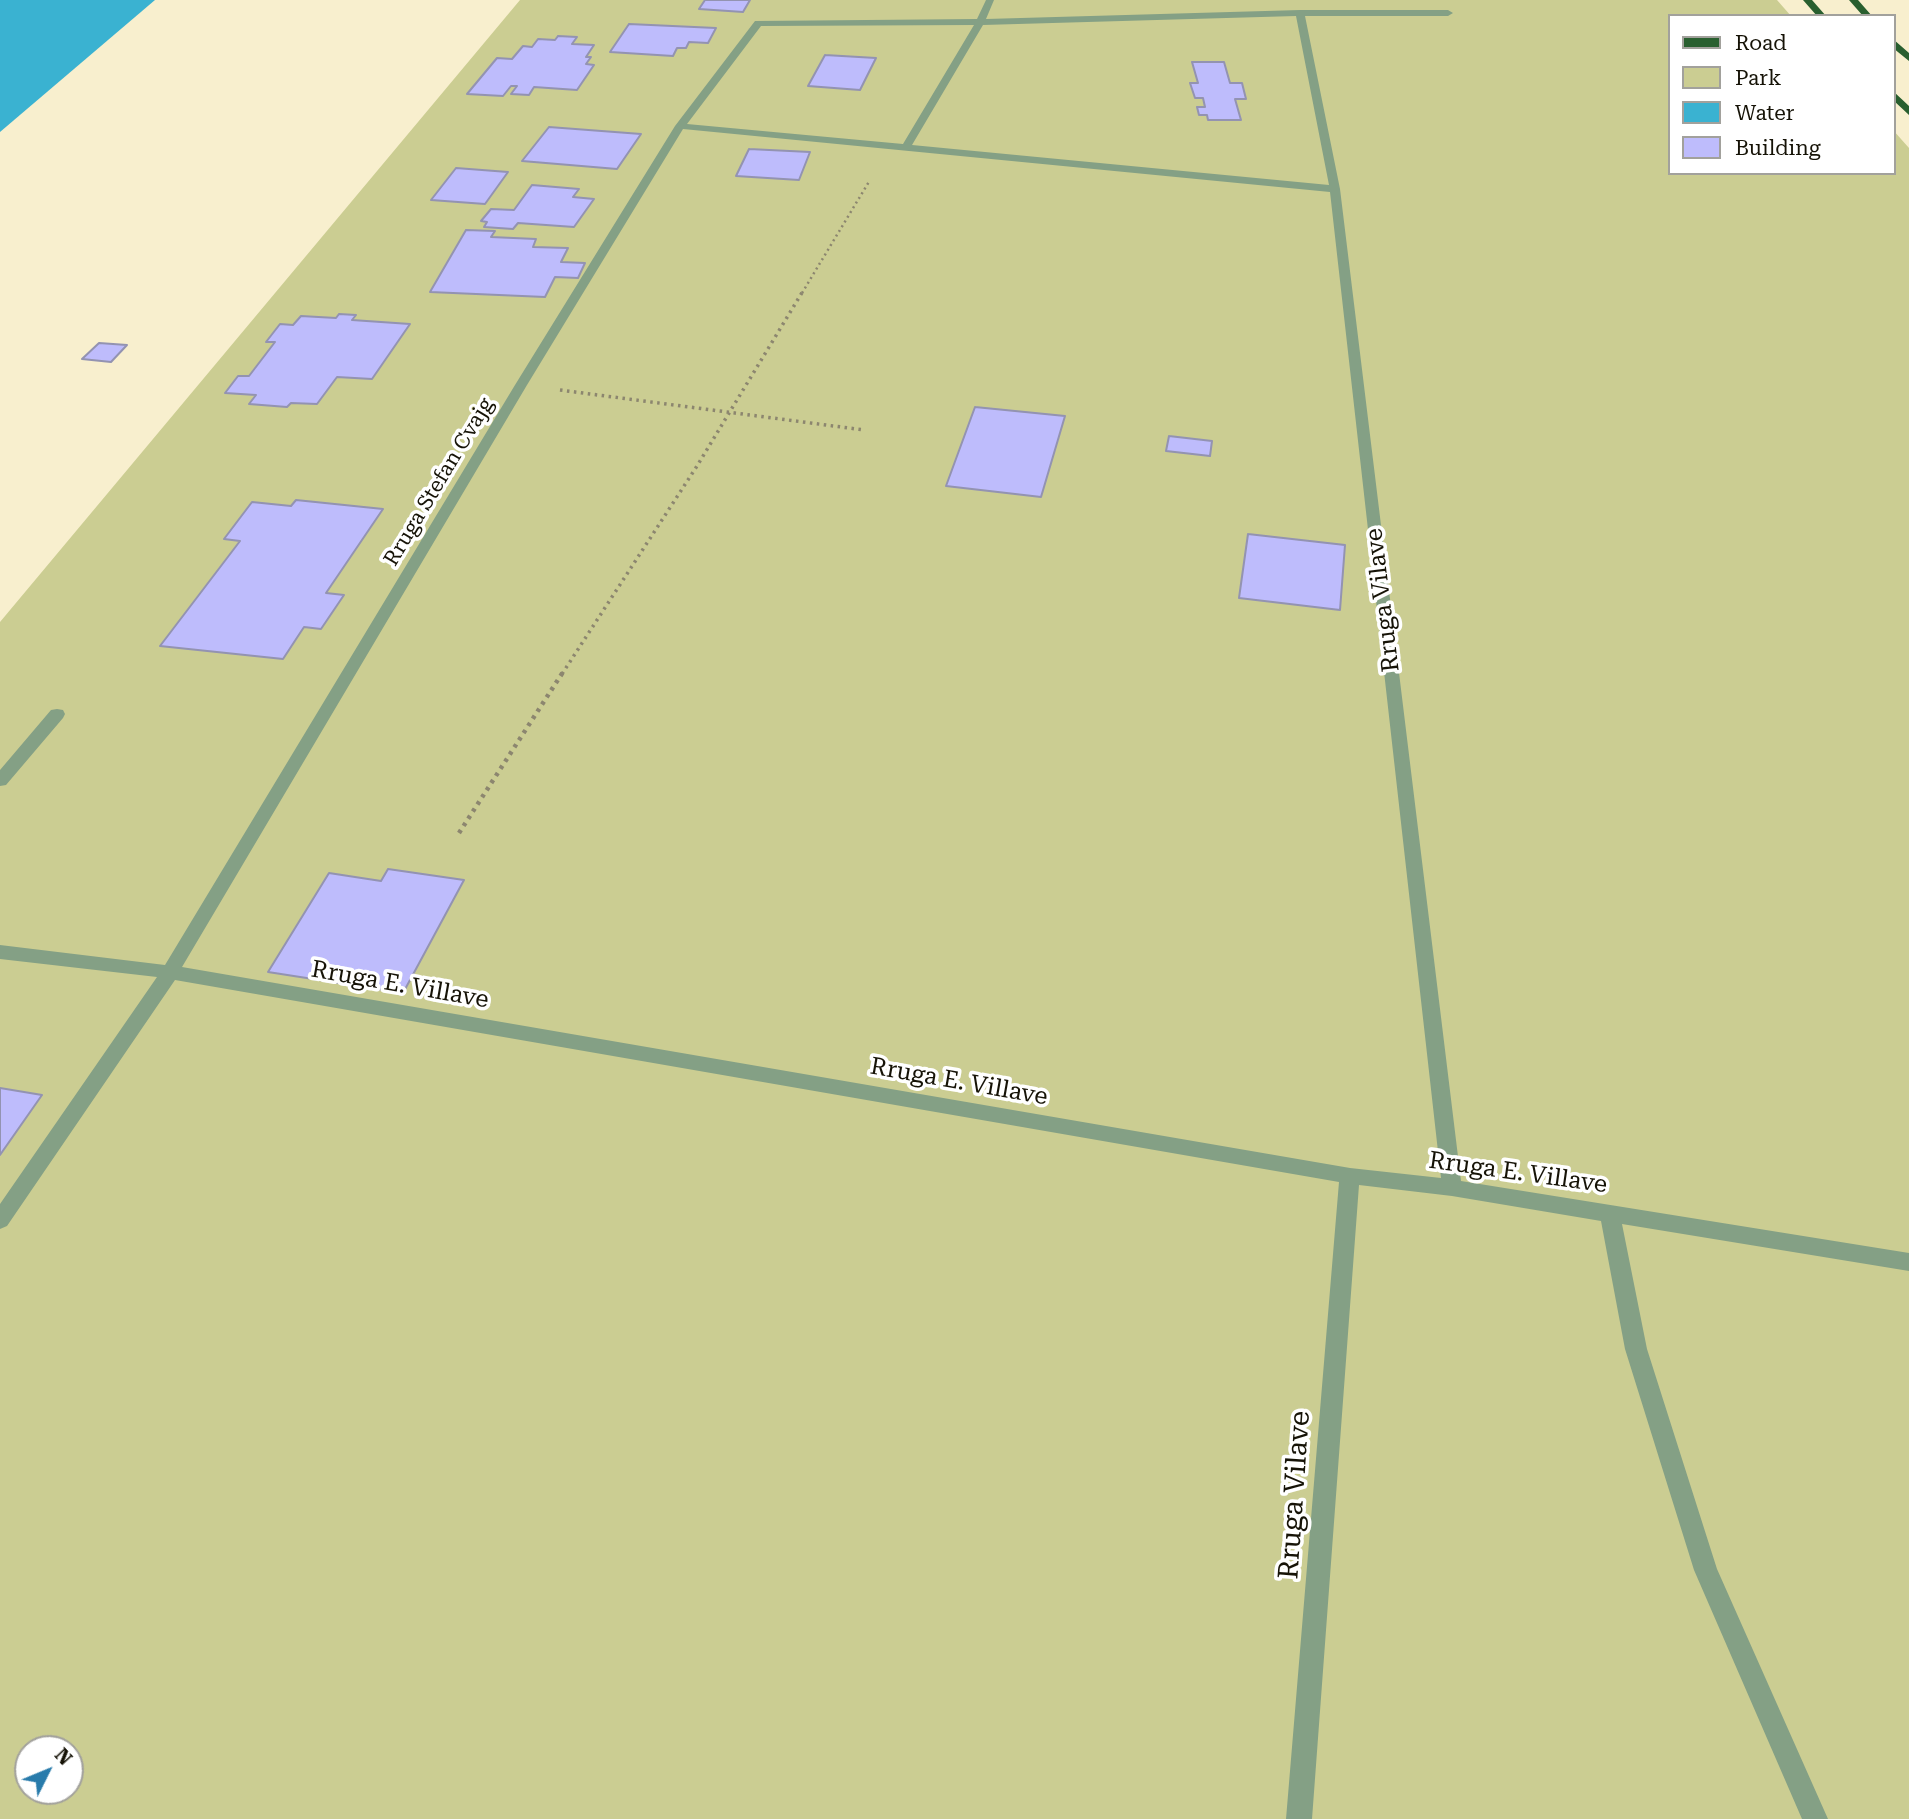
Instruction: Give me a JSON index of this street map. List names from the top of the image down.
{
  "streets": {
    "street": ["Rruga Stefan Cvajg", "Rruga Vilave", "Rruga E. Villave"]
  },
  "crossings": [
    ["Rruga Stefan Cvajg", "Rruga E. Villave"],
    ["Rruga Vilave", "Rruga E. Villave"]
  ],
  "legend": [
    "Road",
    "Park",
    "Water",
    "Building"
  ],
  "north": "top right"
}
